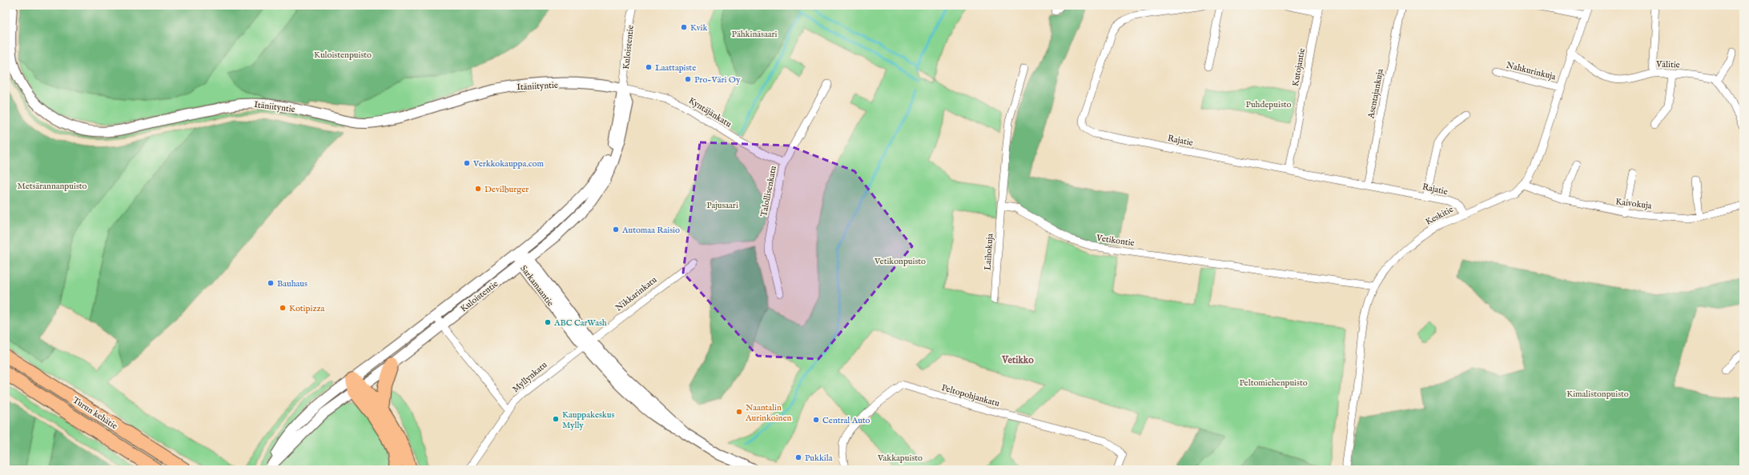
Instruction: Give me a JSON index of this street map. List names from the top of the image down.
{
  "streets": {
    "highway": ["Turun kehätie"],
    "street": [
      "Kuloistentie",
      "Välitie",
      "Kutojantie",
      "Nahkurinkuja",
      "Itäniityntie",
      "Asentajankuja",
      "Kyntäjänkatu",
      "Rajatie",
      "Talollisenkatu",
      "Kaivokuja",
      "Keskitie",
      "Vetikontie",
      "Laihokuja",
      "Sarkamaantie",
      "Nikkarinkatu",
      "Myllynkatu",
      "Peltopohjankatu"
    ]
  },
  "crossings": [
    ["Kuloistentie", "Itäniityntie"],
    ["Kuloistentie", "Kyntäjänkatu"],
    ["Kuloistentie", "Sarkamaantie"],
    ["Välitie", "Keskitie"],
    ["Kutojantie", "Rajatie"],
    ["Nahkurinkuja", "Keskitie"],
    ["Itäniityntie", "Kyntäjänkatu"],
    ["Asentajankuja", "Rajatie"],
    ["Kyntäjänkatu", "Talollisenkatu"],
    ["Rajatie", "Keskitie"],
    ["Kaivokuja", "Keskitie"],
    ["Keskitie", "Vetikontie"],
    ["Vetikontie", "Laihokuja"],
    ["Sarkamaantie", "Nikkarinkatu"],
    ["Sarkamaantie", "Myllynkatu"],
    ["Nikkarinkatu", "Myllynkatu"]
  ],
  "districts": ["Vetikko"],
  "parks": [
    "Pähkinäsaari",
    "Kuloistenpuisto",
    "Puhdepuisto",
    "Metsärannanpuisto",
    "Pajusaari",
    "Vetikonpuisto",
    "Peltomiehenpuisto",
    "Kimalistonpuisto",
    "Vakkapuisto"
  ],
  "places": [
    "Kvik",
    "Laattapiste",
    "Pro-Väri Oy",
    "Verkkokauppa.com",
    "Devilburger",
    "Automaa Raisio",
    "Bauhaus",
    "Kotipizza",
    "ABC CarWash",
    "Naantalin Aurinkoinen",
    "Kauppakeskus Mylly",
    "Central Auto",
    "Pukkila"
  ]
}
